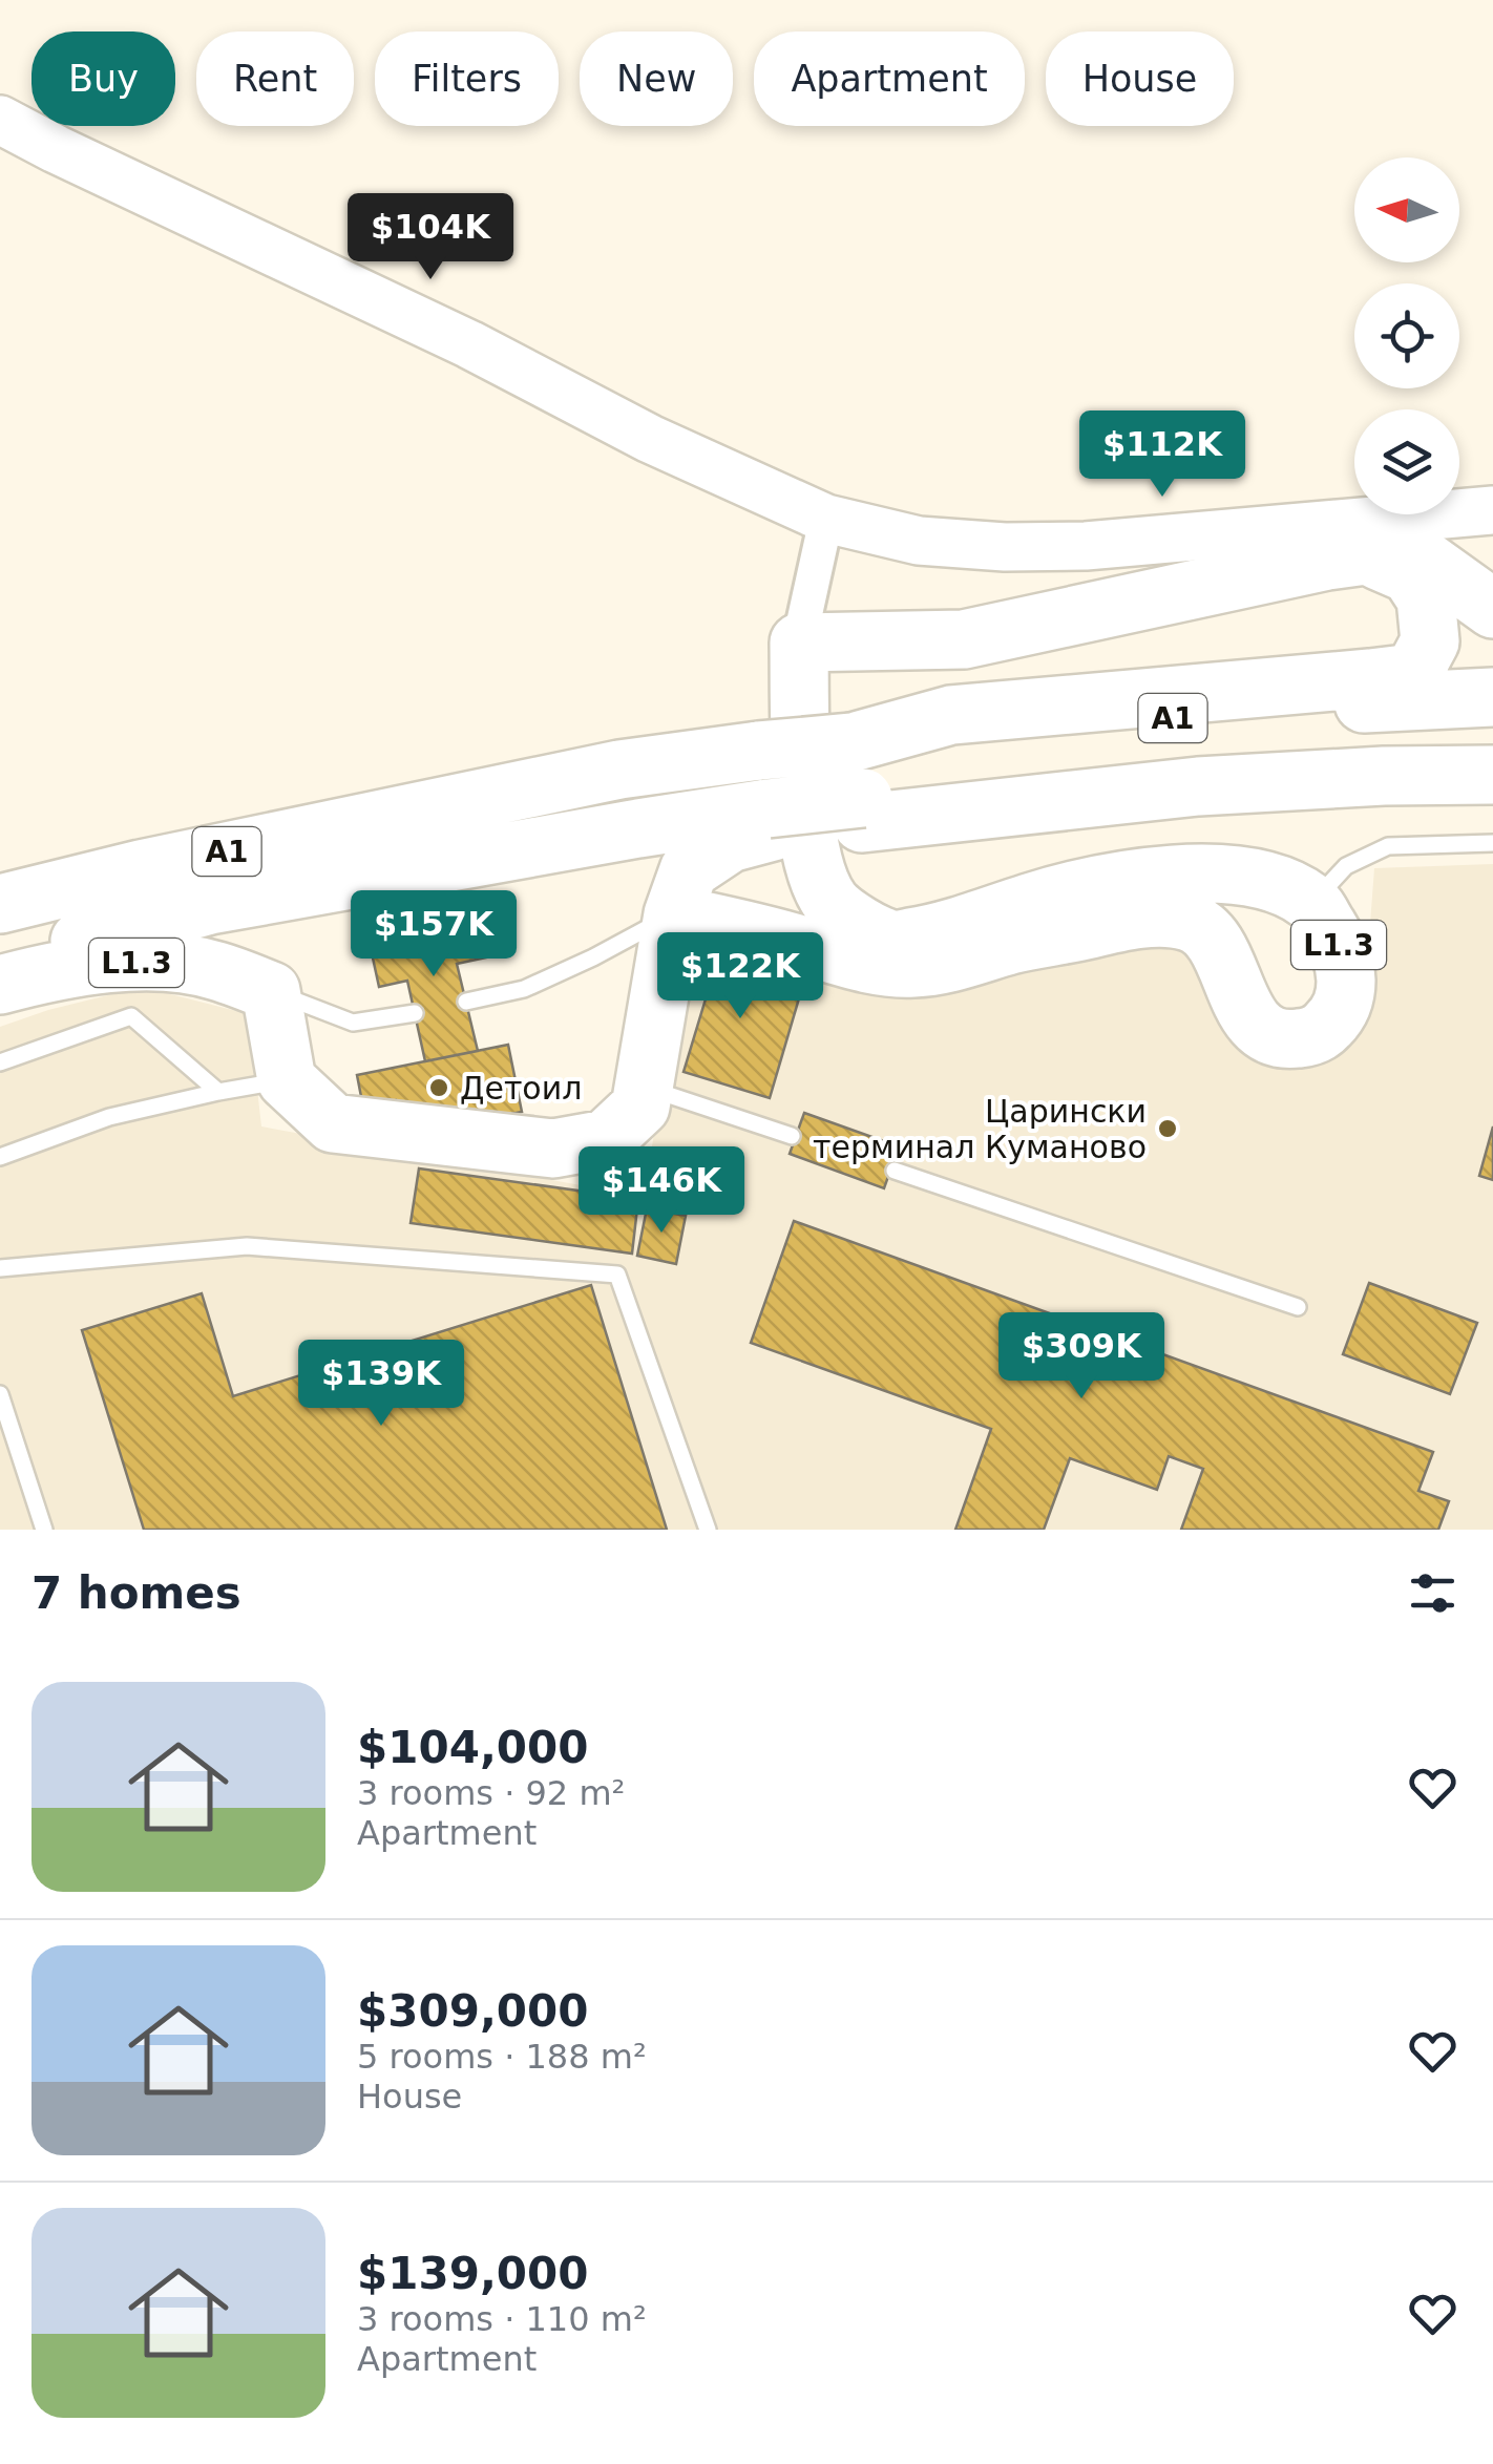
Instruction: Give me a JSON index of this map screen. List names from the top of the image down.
{
  "streets": {
    "highway": ["A1", "L1.3"]
  },
  "places": ["Детоил", "Царински терминал Куманово"],
  "north": "left",
  "page": {
    "chip": [
      "Buy",
      "Rent",
      "Filters",
      "New",
      "Apartment",
      "House"
    ],
    "price": [
      "$104K",
      "$112K",
      "$157K",
      "$122K",
      "$146K",
      "$309K",
      "$139K"
    ],
    "heading": "7 homes",
    "list": [
      {
        "name": "$104,000",
        "note": "3 rooms · 92 m² · Apartment"
      },
      {
        "name": "$309,000",
        "note": "5 rooms · 188 m² · House"
      },
      {
        "name": "$139,000",
        "note": "3 rooms · 110 m² · Apartment"
      }
    ]
  }
}
